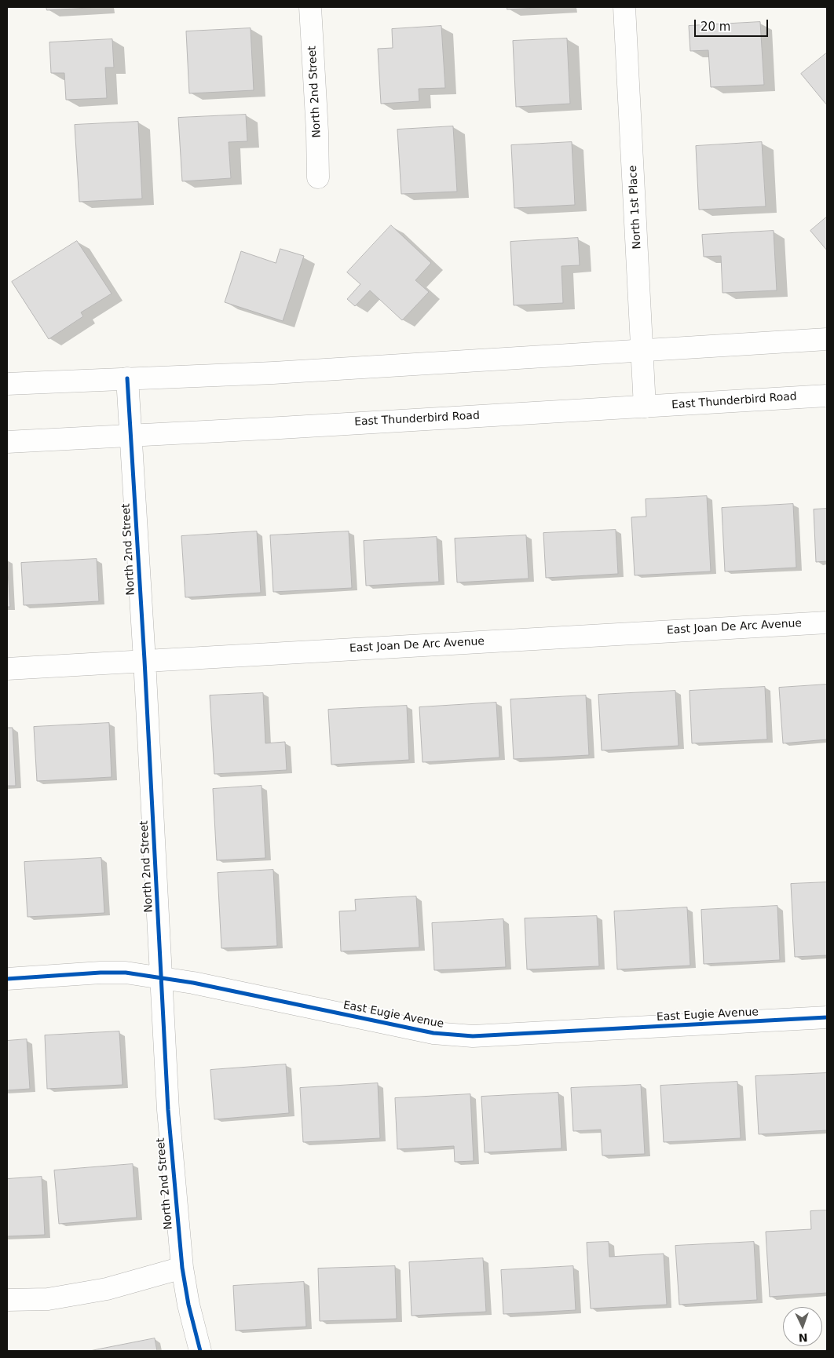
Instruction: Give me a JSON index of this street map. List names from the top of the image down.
{
  "streets": {
    "street": [
      "North 2nd Street",
      "North 1st Place",
      "East Thunderbird Road",
      "East Joan De Arc Avenue",
      "East Eugie Avenue"
    ]
  },
  "crossings": [
    ["North 2nd Street", "East Thunderbird Road"],
    ["North 2nd Street", "East Joan De Arc Avenue"],
    ["North 2nd Street", "East Eugie Avenue"],
    ["North 1st Place", "East Thunderbird Road"]
  ],
  "scale_bar": "20 m",
  "north": "bottom"
}
